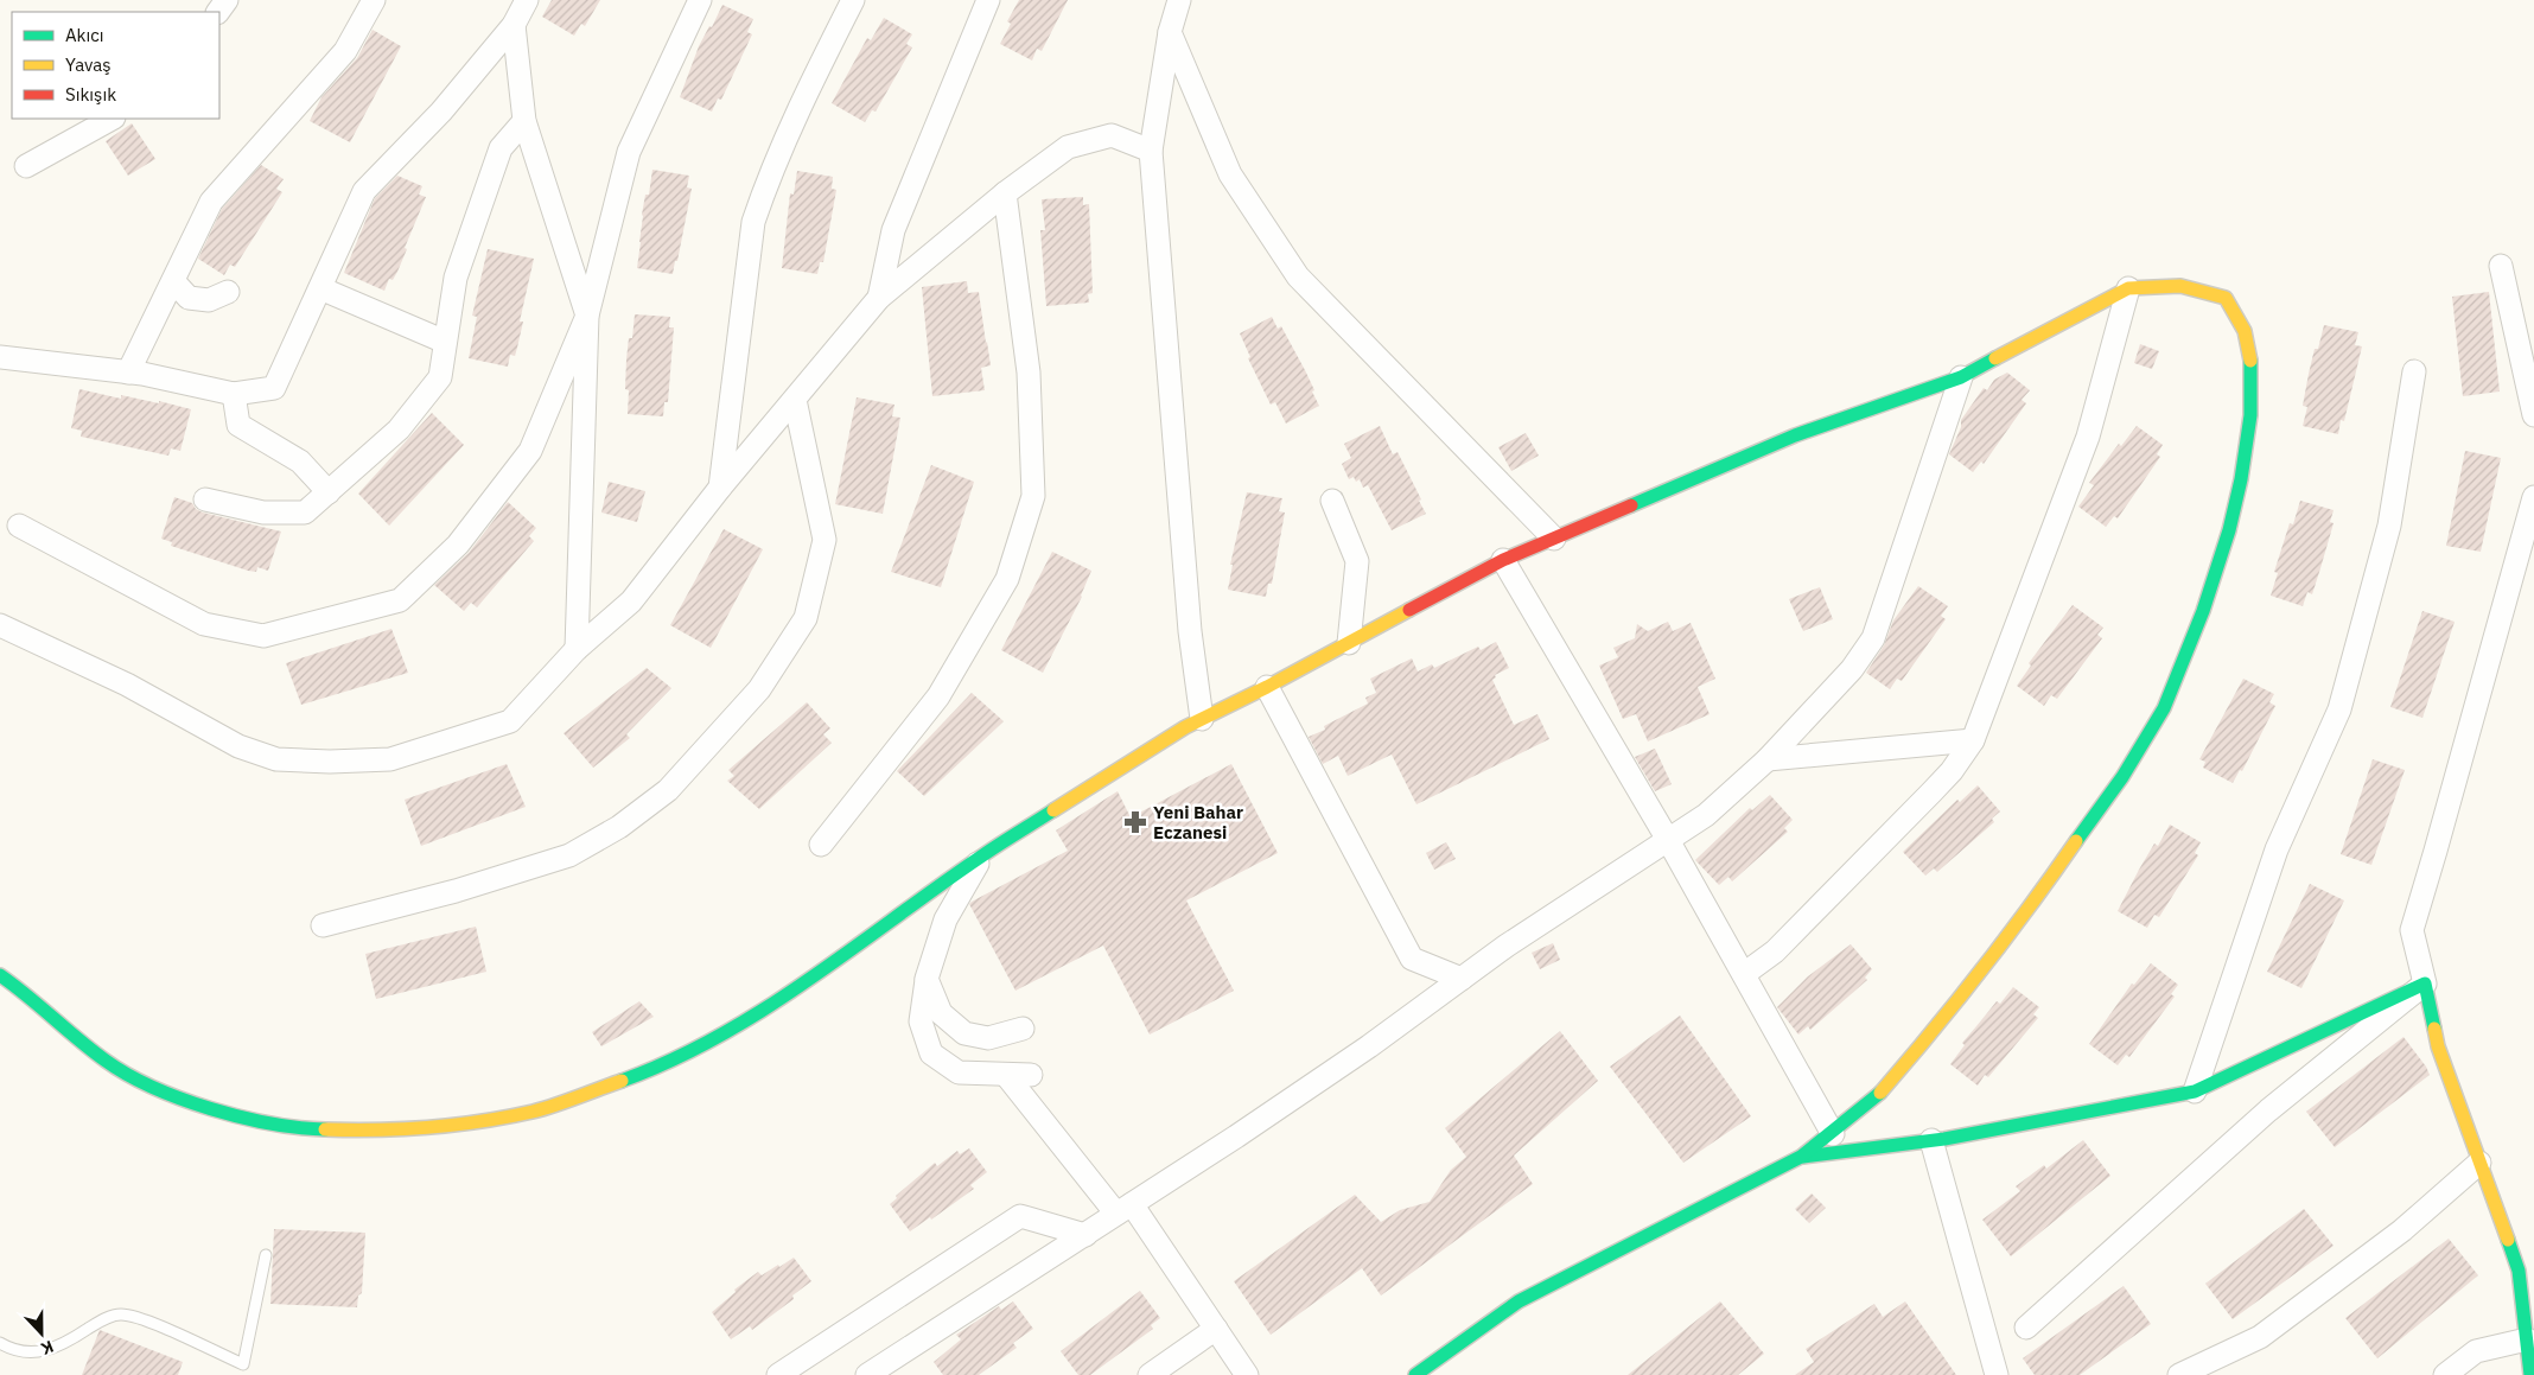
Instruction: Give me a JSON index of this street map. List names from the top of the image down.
{
  "places": {
    "pharmacy": ["Yeni Bahar Eczanesi"]
  },
  "legend": ["Akıcı", "Yavaş", "Sıkışık"],
  "north": "bottom"
}
